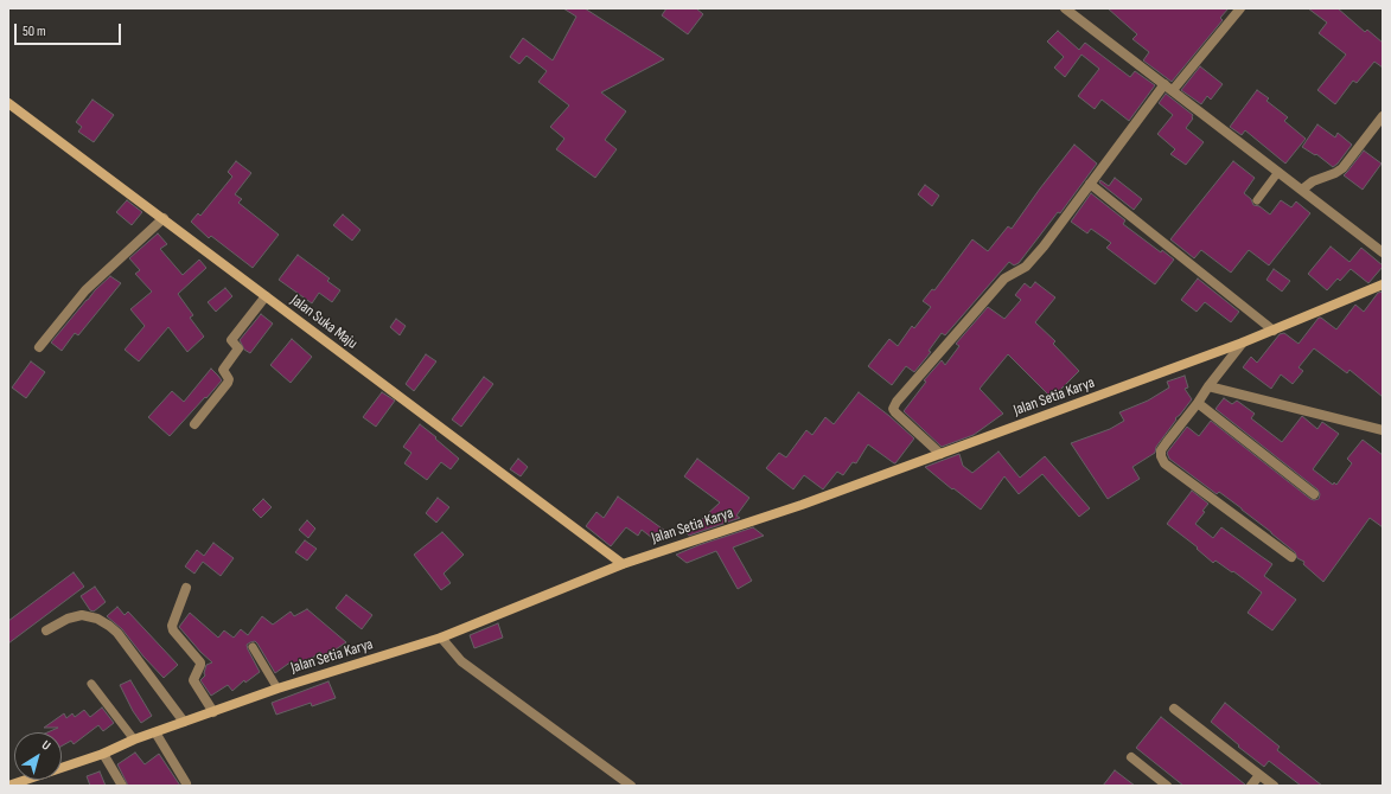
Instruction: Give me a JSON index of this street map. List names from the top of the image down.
{
  "streets": {
    "main road": ["Jalan Suka Maju", "Jalan Setia Karya"]
  },
  "crossings": [
    ["Jalan Suka Maju", "Jalan Setia Karya"]
  ],
  "scale_bar": "50 m",
  "north": "top right"
}
